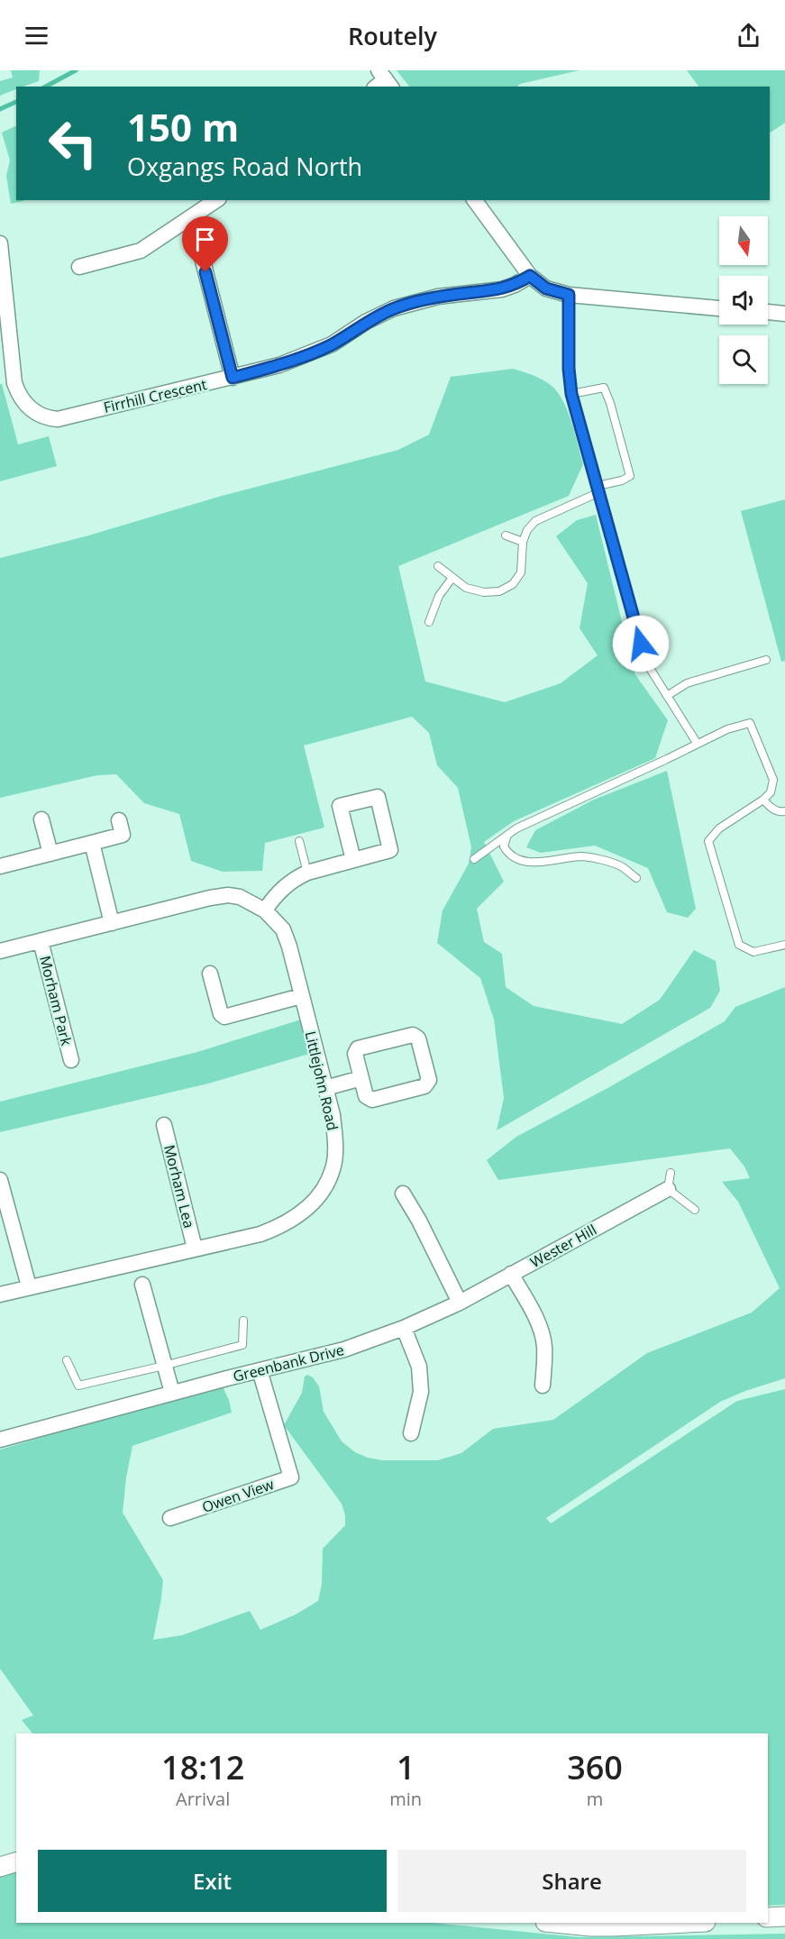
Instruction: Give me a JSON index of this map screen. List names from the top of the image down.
{
  "streets": {
    "street": [
      "Firrhill Crescent",
      "Morham Park",
      "Littlejohn Road",
      "Morham Lea",
      "Wester Hill",
      "Greenbank Drive",
      "Owen View"
    ]
  },
  "crossings": [
    ["Morham Park", "Littlejohn Road"],
    ["Littlejohn Road", "Morham Lea"],
    ["Wester Hill", "Greenbank Drive"],
    ["Greenbank Drive", "Owen View"]
  ],
  "north": "bottom",
  "page": {
    "header": "Routely",
    "turn": ["150 m", "Oxgangs Road North"],
    "eta": [
      "18:12",
      "Arrival",
      "1",
      "min",
      "360",
      "m"
    ],
    "buttons": ["Exit", "Share"]
  }
}
